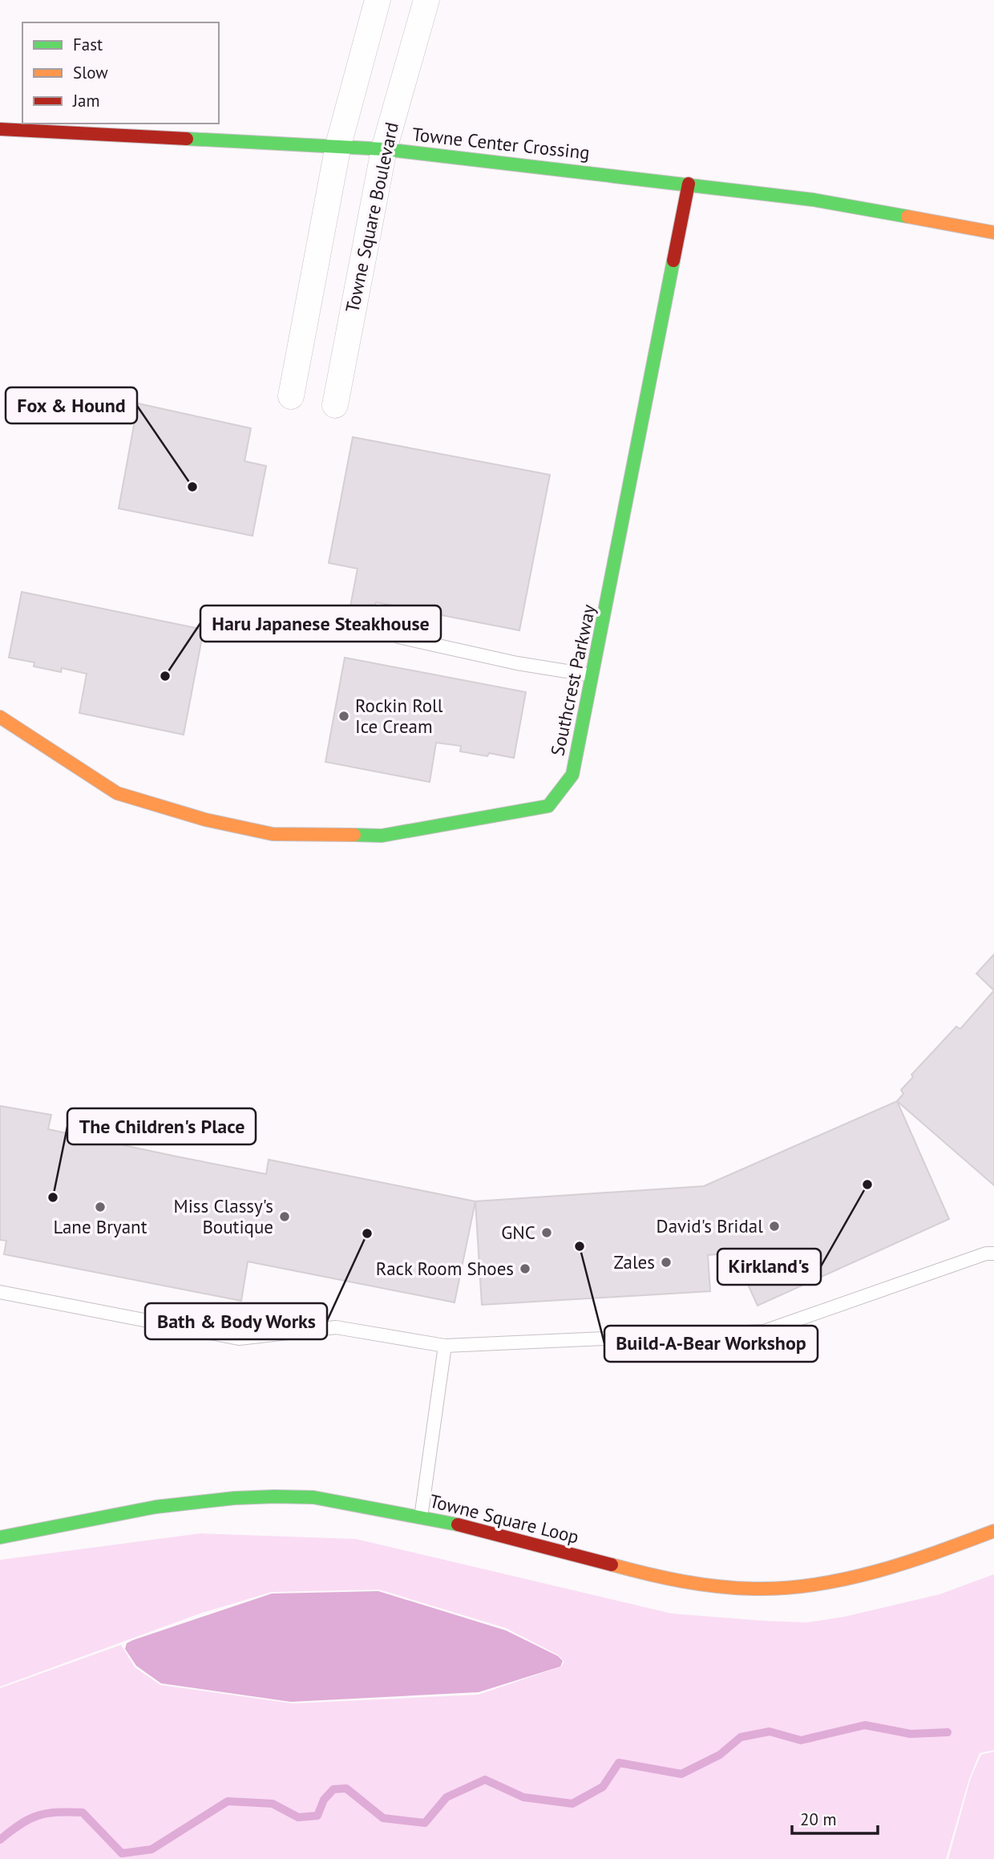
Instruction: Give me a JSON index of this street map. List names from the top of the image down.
{
  "streets": {
    "street": [
      "Towne Center Crossing",
      "Towne Square Boulevard",
      "Southcrest Parkway",
      "Towne Square Loop"
    ]
  },
  "crossings": [
    ["Towne Center Crossing", "Towne Square Boulevard"],
    ["Towne Center Crossing", "Southcrest Parkway"]
  ],
  "places": [
    "Fox & Hound",
    "Haru Japanese Steakhouse",
    "Rockin Roll Ice Cream",
    "Kirkland's",
    "The Children's Place",
    "Lane Bryant",
    "Miss Classy's Boutique",
    "David's Bridal",
    "GNC",
    "Bath & Body Works",
    "Build-A-Bear Workshop",
    "Zales",
    "Rack Room Shoes"
  ],
  "legend": ["Fast", "Slow", "Jam"],
  "scale_bar": "20 m"
}
